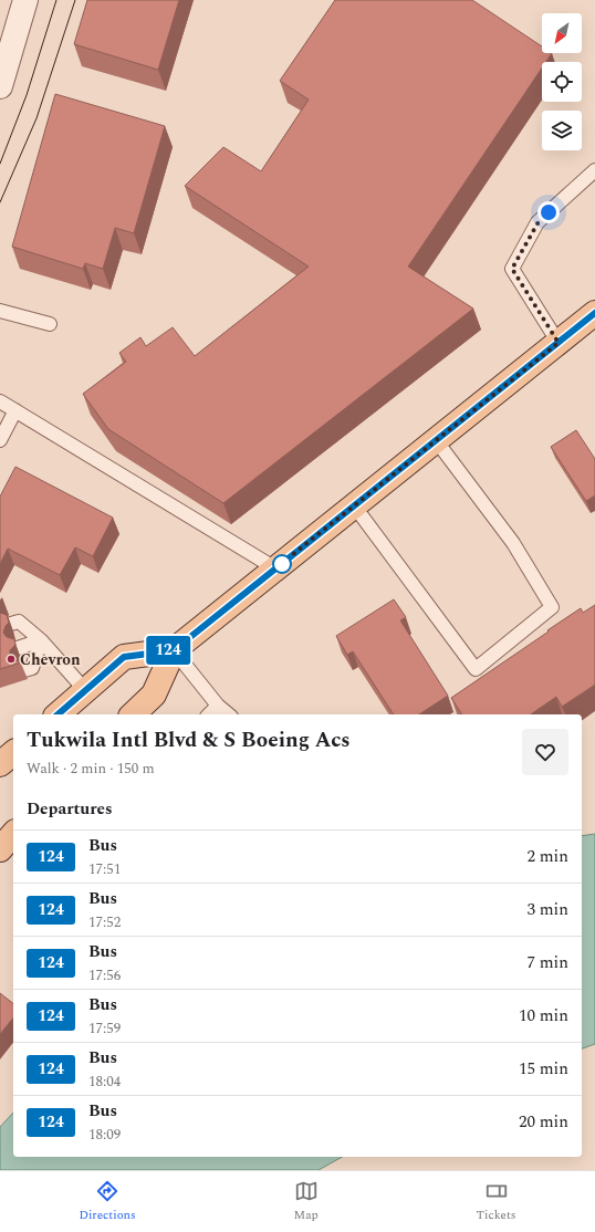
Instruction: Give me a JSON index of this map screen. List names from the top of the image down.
{
  "places": ["Chevron"],
  "lines": ["bus line 124"],
  "north": "bottom left",
  "page": {
    "on_map": "124",
    "heading": [
      ["Tukwila Intl Blvd & S Boeing Acs", "Walk · 2 min · 150 m"],
      "Departures"
    ],
    "list": [
      {
        "mark": "124",
        "name": "Bus",
        "note": "17:51",
        "value": "2 min"
      },
      {
        "mark": "124",
        "name": "Bus",
        "note": "17:52",
        "value": "3 min"
      },
      {
        "mark": "124",
        "name": "Bus",
        "note": "17:56",
        "value": "7 min"
      },
      {
        "mark": "124",
        "name": "Bus",
        "note": "17:59",
        "value": "10 min"
      },
      {
        "mark": "124",
        "name": "Bus",
        "note": "18:04",
        "value": "15 min"
      },
      {
        "mark": "124",
        "name": "Bus",
        "note": "18:09",
        "value": "20 min"
      }
    ],
    "tabs": ["Directions", "Map", "Tickets"]
  }
}
